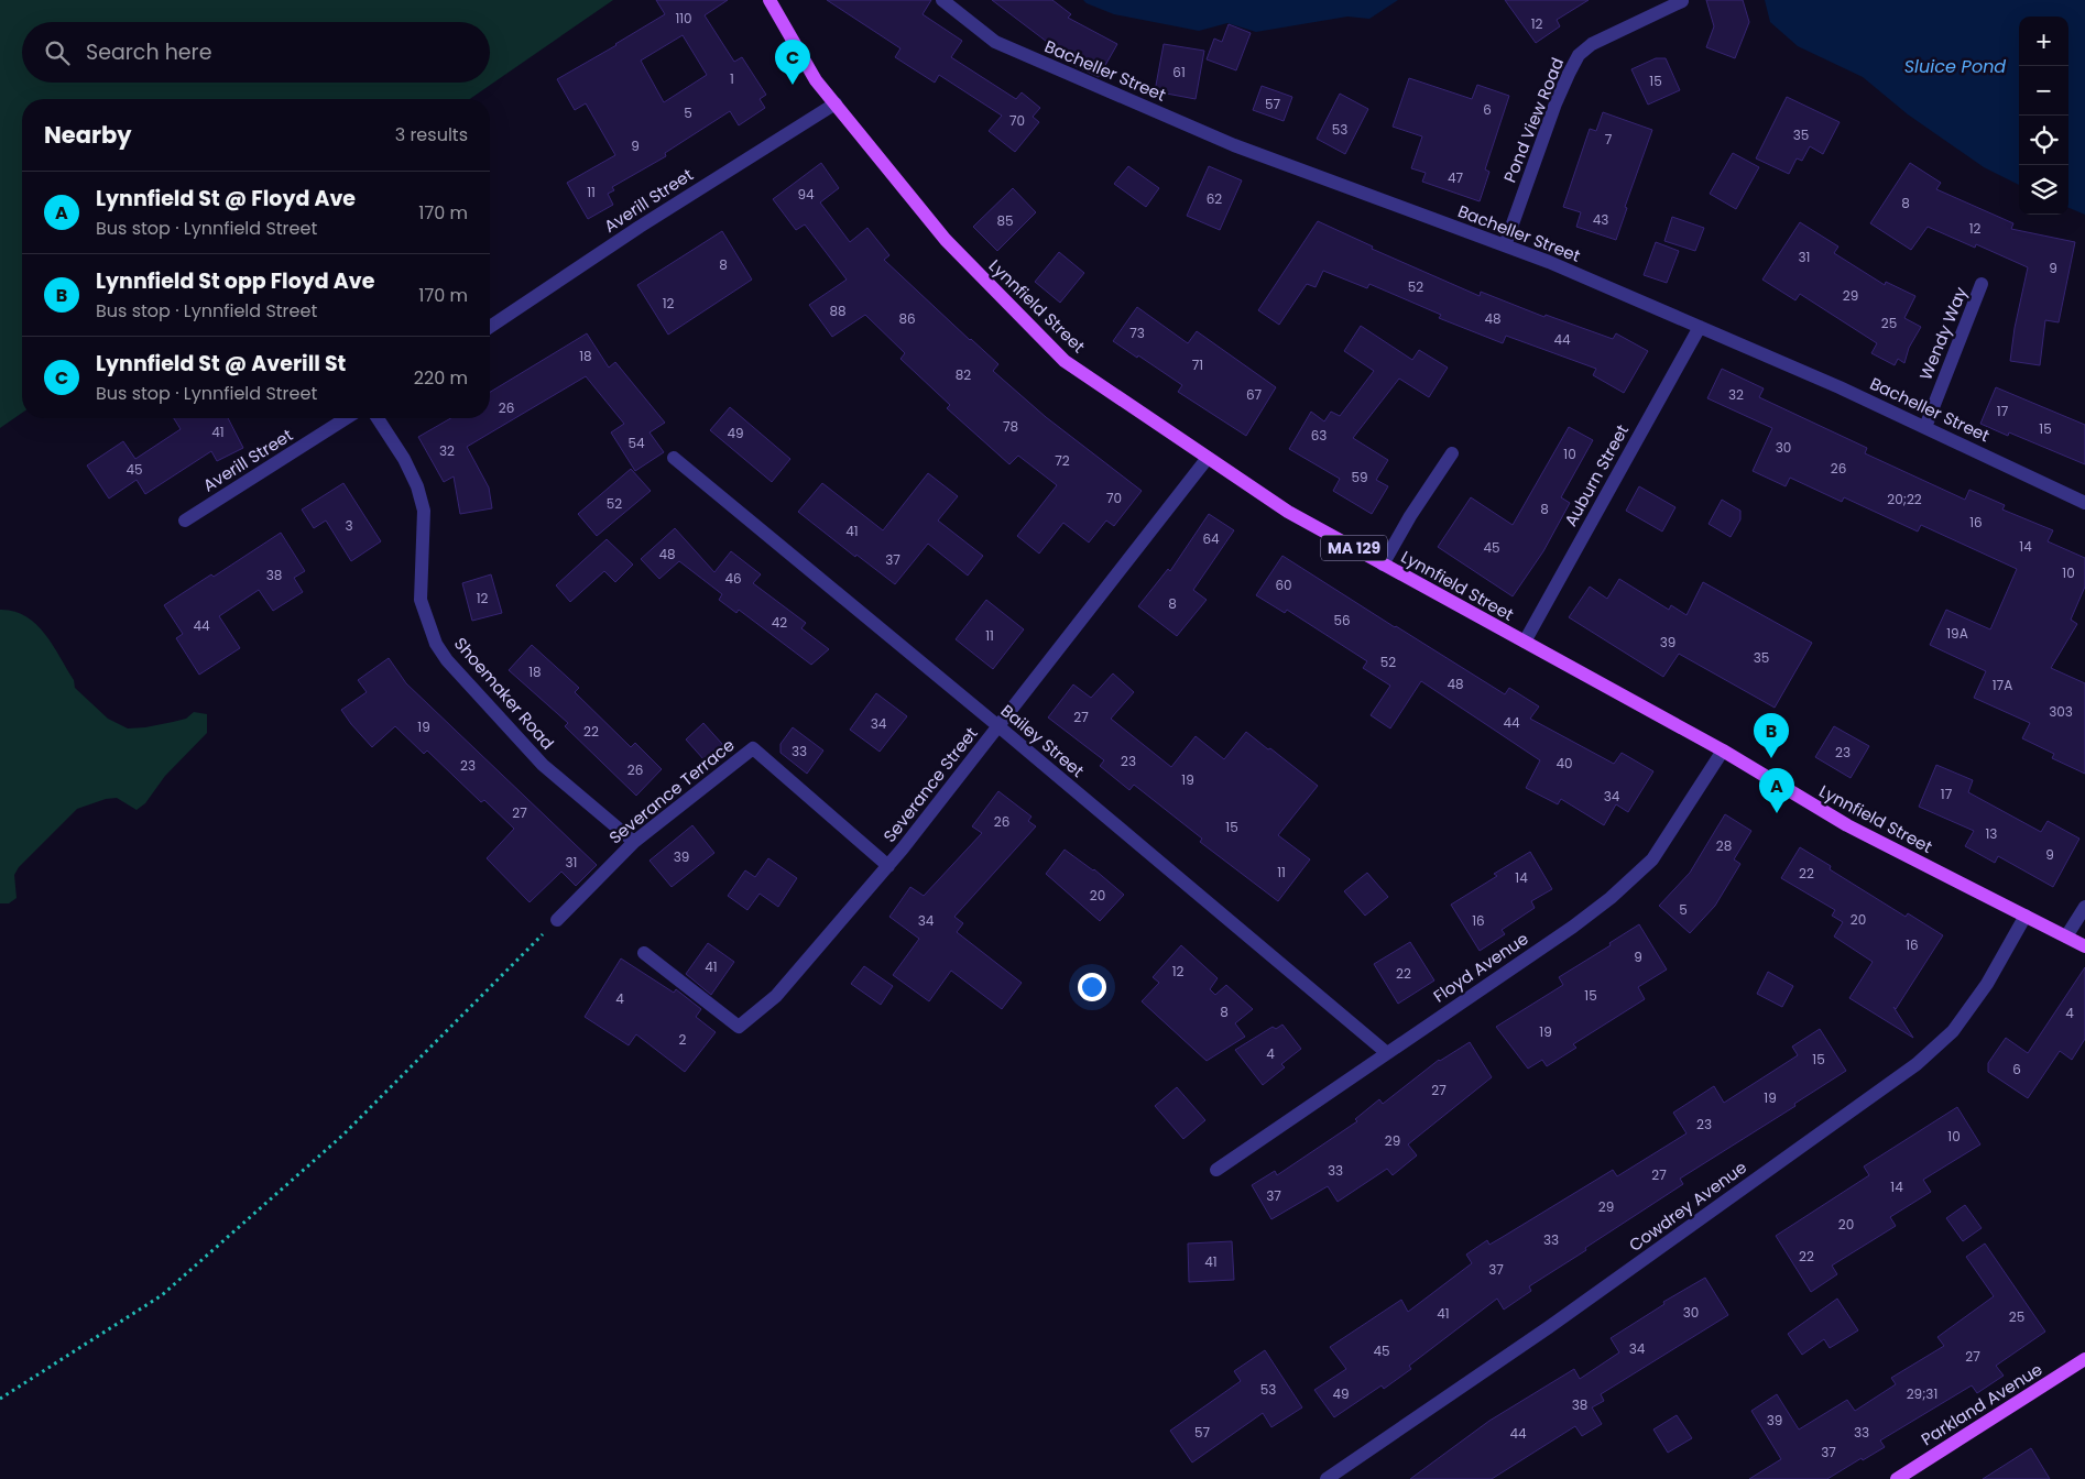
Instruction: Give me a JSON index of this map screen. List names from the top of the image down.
{
  "streets": {
    "main road": ["Lynnfield Street", "MA 129", "Parkland Avenue"],
    "street": [
      "Bacheller Street",
      "Pond View Road",
      "Averill Street",
      "Wendy Way",
      "Auburn Street",
      "Shoemaker Road",
      "Bailey Street",
      "Severance Street",
      "Severance Terrace",
      "Floyd Avenue",
      "Cowdrey Avenue"
    ]
  },
  "crossings": [
    ["Bacheller Street", "Pond View Road"],
    ["Bacheller Street", "Wendy Way"],
    ["Bacheller Street", "Auburn Street"],
    ["Averill Street", "Lynnfield Street"],
    ["Lynnfield Street", "Auburn Street"],
    ["Lynnfield Street", "Severance Street"],
    ["Lynnfield Street", "Floyd Avenue"],
    ["Lynnfield Street", "Cowdrey Avenue"],
    ["Shoemaker Road", "Severance Terrace"],
    ["Bailey Street", "Severance Street"],
    ["Bailey Street", "Floyd Avenue"],
    ["Severance Street", "Severance Terrace"]
  ],
  "water": ["Sluice Pond"],
  "house_numbers": [
    "110",
    "12",
    "61",
    "1",
    "15",
    "57",
    "6",
    "5",
    "70",
    "53",
    "35",
    "7",
    "9",
    "47",
    "11",
    "94",
    "62",
    "8",
    "43",
    "85",
    "12",
    "31",
    "8",
    "9",
    "52",
    "29",
    "12",
    "88",
    "86",
    "48",
    "25",
    "73",
    "44",
    "18",
    "71",
    "82",
    "67",
    "32",
    "26",
    "17",
    "78",
    "15",
    "41",
    "49",
    "63",
    "54",
    "30",
    "32",
    "10",
    "72",
    "26",
    "45",
    "59",
    "70",
    "20;22",
    "52",
    "8",
    "16",
    "3",
    "41",
    "64",
    "14",
    "45",
    "48",
    "37",
    "10",
    "38",
    "46",
    "60",
    "12",
    "8",
    "56",
    "42",
    "44",
    "19A",
    "11",
    "39",
    "35",
    "52",
    "18",
    "48",
    "17A",
    "303",
    "27",
    "44",
    "34",
    "19",
    "22",
    "33",
    "23",
    "23",
    "40",
    "23",
    "26",
    "19",
    "17",
    "34",
    "27",
    "26",
    "15",
    "13",
    "28",
    "9",
    "39",
    "31",
    "11",
    "22",
    "14",
    "20",
    "5",
    "20",
    "34",
    "16",
    "16",
    "9",
    "41",
    "12",
    "22",
    "15",
    "4",
    "8",
    "4",
    "19",
    "2",
    "4",
    "15",
    "6",
    "27",
    "19",
    "23",
    "10",
    "29",
    "33",
    "27",
    "14",
    "37",
    "29",
    "20",
    "33",
    "22",
    "41",
    "37",
    "30",
    "41",
    "25",
    "34",
    "45",
    "27",
    "53",
    "49",
    "29;31",
    "38",
    "39",
    "57",
    "33",
    "44",
    "37"
  ],
  "page": {
    "map_buttons": ["+", "−"],
    "search": "Search here",
    "pins": ["C", "B", "A"],
    "heading": ["Nearby", "3 results"],
    "list": [
      {
        "mark": "A",
        "name": "Lynnfield St @ Floyd Ave",
        "note": "Bus stop · Lynnfield Street",
        "value": "170 m"
      },
      {
        "mark": "B",
        "name": "Lynnfield St opp Floyd Ave",
        "note": "Bus stop · Lynnfield Street",
        "value": "170 m"
      },
      {
        "mark": "C",
        "name": "Lynnfield St @ Averill St",
        "note": "Bus stop · Lynnfield Street",
        "value": "220 m"
      }
    ]
  }
}
